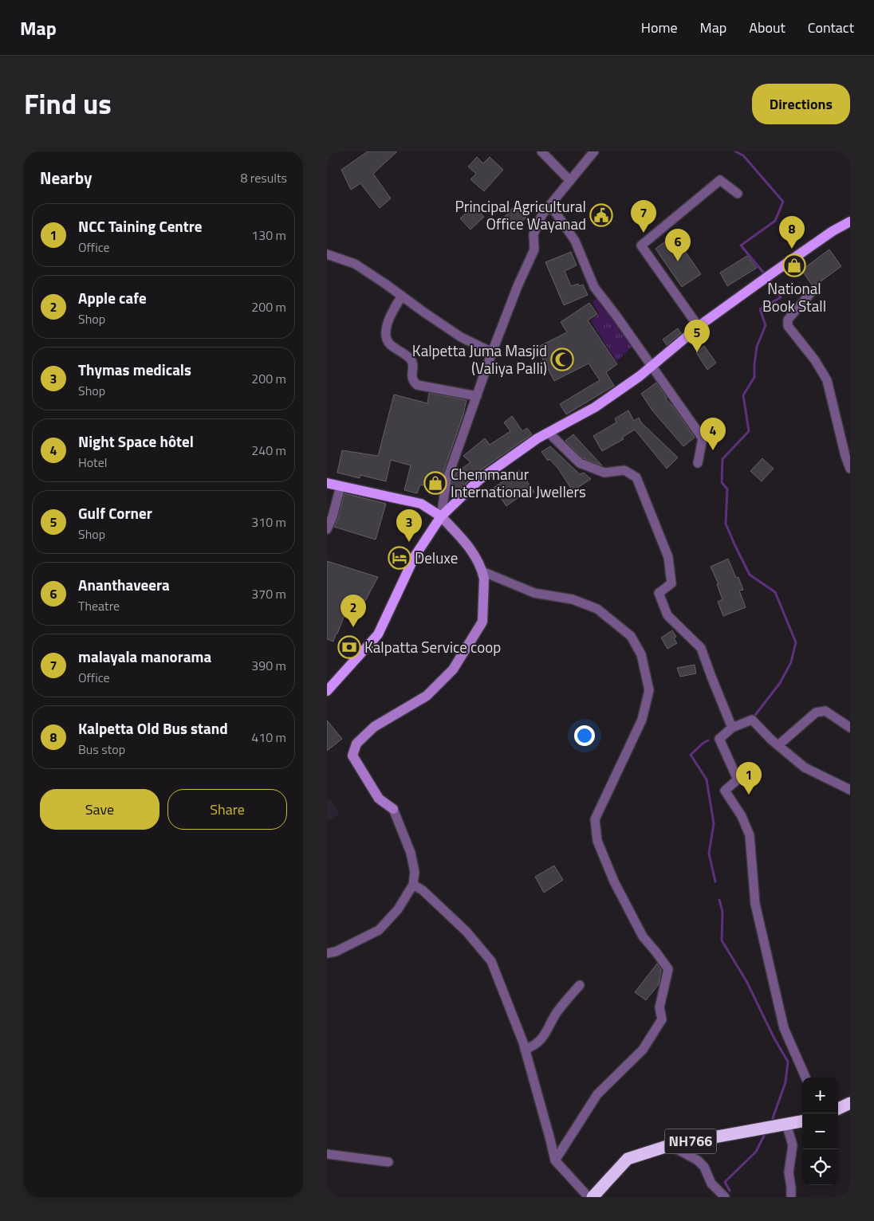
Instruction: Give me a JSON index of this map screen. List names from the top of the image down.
{
  "streets": {
    "highway": ["NH766"]
  },
  "places": {
    "public building": ["Principal Agricultural Office Wayanad"],
    "shop": ["National Book Stall", "Chemmanur International Jwellers"],
    "mosque": ["Kalpetta Juma Masjid (Valiya Palli)"],
    "hotel": ["Deluxe"],
    "bank": ["Kalpatta Service coop"]
  },
  "page": {
    "header": "Map",
    "nav": [
      "Home",
      "Map",
      "About",
      "Contact"
    ],
    "title": "Find us",
    "buttons": [
      "Directions",
      ["Save", "Share"]
    ],
    "heading": ["Nearby", "8 results"],
    "pins": [
      "7",
      "8",
      "6",
      "5",
      "4",
      "3",
      "2",
      "1"
    ],
    "list": [
      {
        "mark": "1",
        "name": "NCC Taining Centre",
        "note": "Office",
        "value": "130 m"
      },
      {
        "mark": "2",
        "name": "Apple cafe",
        "note": "Shop",
        "value": "200 m"
      },
      {
        "mark": "3",
        "name": "Thymas medicals",
        "note": "Shop",
        "value": "200 m"
      },
      {
        "mark": "4",
        "name": "Night Space hôtel",
        "note": "Hotel",
        "value": "240 m"
      },
      {
        "mark": "5",
        "name": "Gulf Corner",
        "note": "Shop",
        "value": "310 m"
      },
      {
        "mark": "6",
        "name": "Ananthaveera",
        "note": "Theatre",
        "value": "370 m"
      },
      {
        "mark": "7",
        "name": "malayala manorama",
        "note": "Office",
        "value": "390 m"
      },
      {
        "mark": "8",
        "name": "Kalpetta Old Bus stand",
        "note": "Bus stop",
        "value": "410 m"
      }
    ],
    "map_buttons": ["+", "−"]
  }
}
